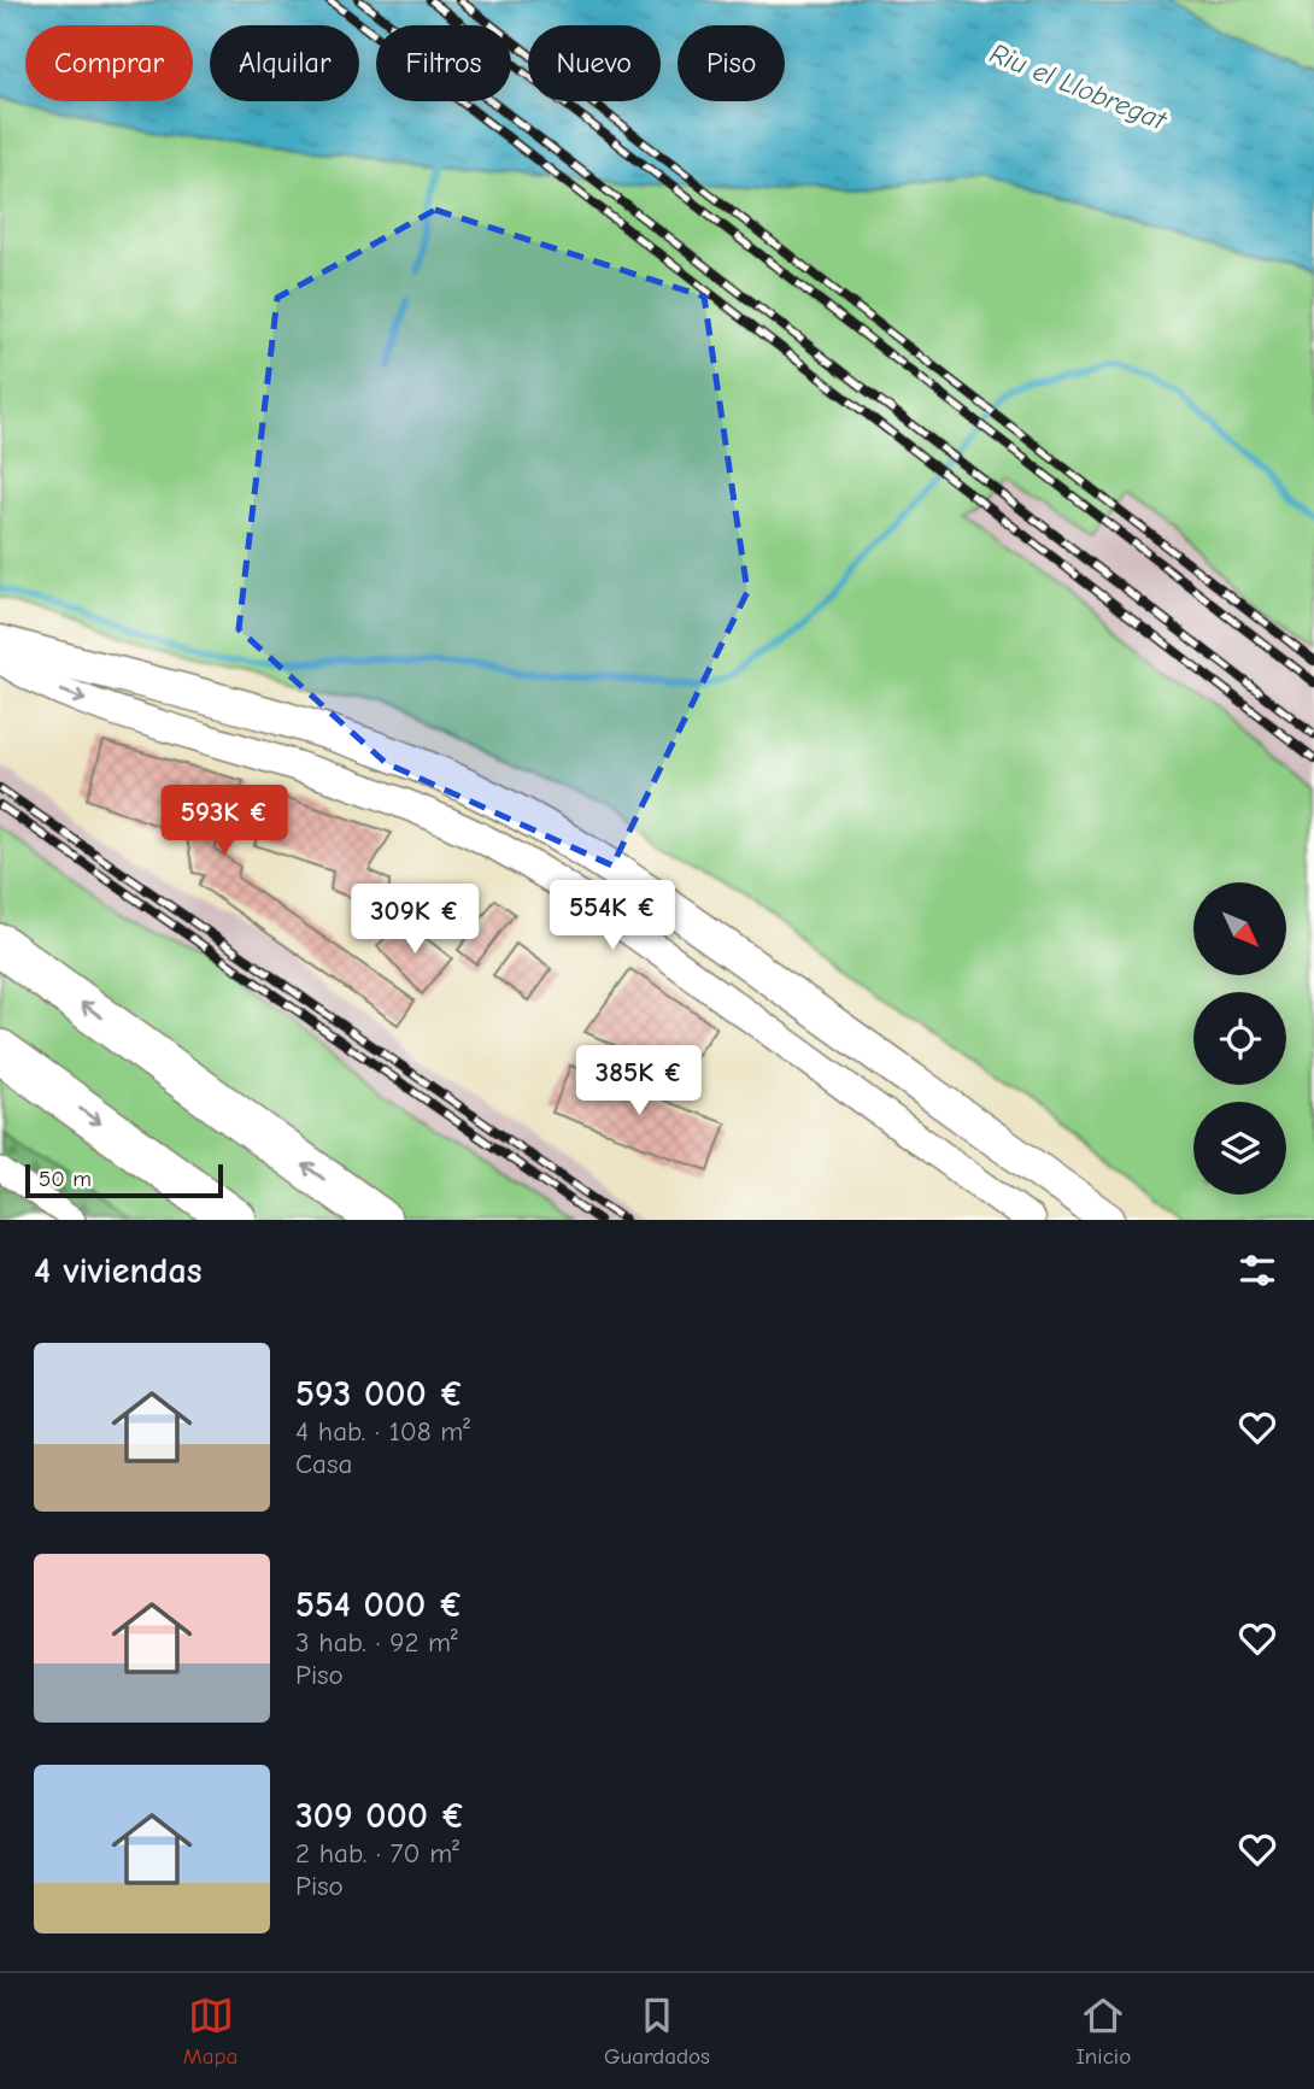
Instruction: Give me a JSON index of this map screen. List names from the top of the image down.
{
  "water": ["Riu el Llobregat"],
  "scale_bar": "50 m",
  "north": "bottom right",
  "page": {
    "chip": [
      "Comprar",
      "Alquilar",
      "Filtros",
      "Nuevo",
      "Piso"
    ],
    "price": [
      "593K €",
      "554K €",
      "309K €",
      "385K €"
    ],
    "scale": "50 m",
    "heading": "4 viviendas",
    "list": [
      {
        "name": "593 000 €",
        "note": "4 hab. · 108 m² · Casa"
      },
      {
        "name": "554 000 €",
        "note": "3 hab. · 92 m² · Piso"
      },
      {
        "name": "309 000 €",
        "note": "2 hab. · 70 m² · Piso"
      }
    ],
    "tabs": ["Mapa", "Guardados", "Inicio"]
  }
}
